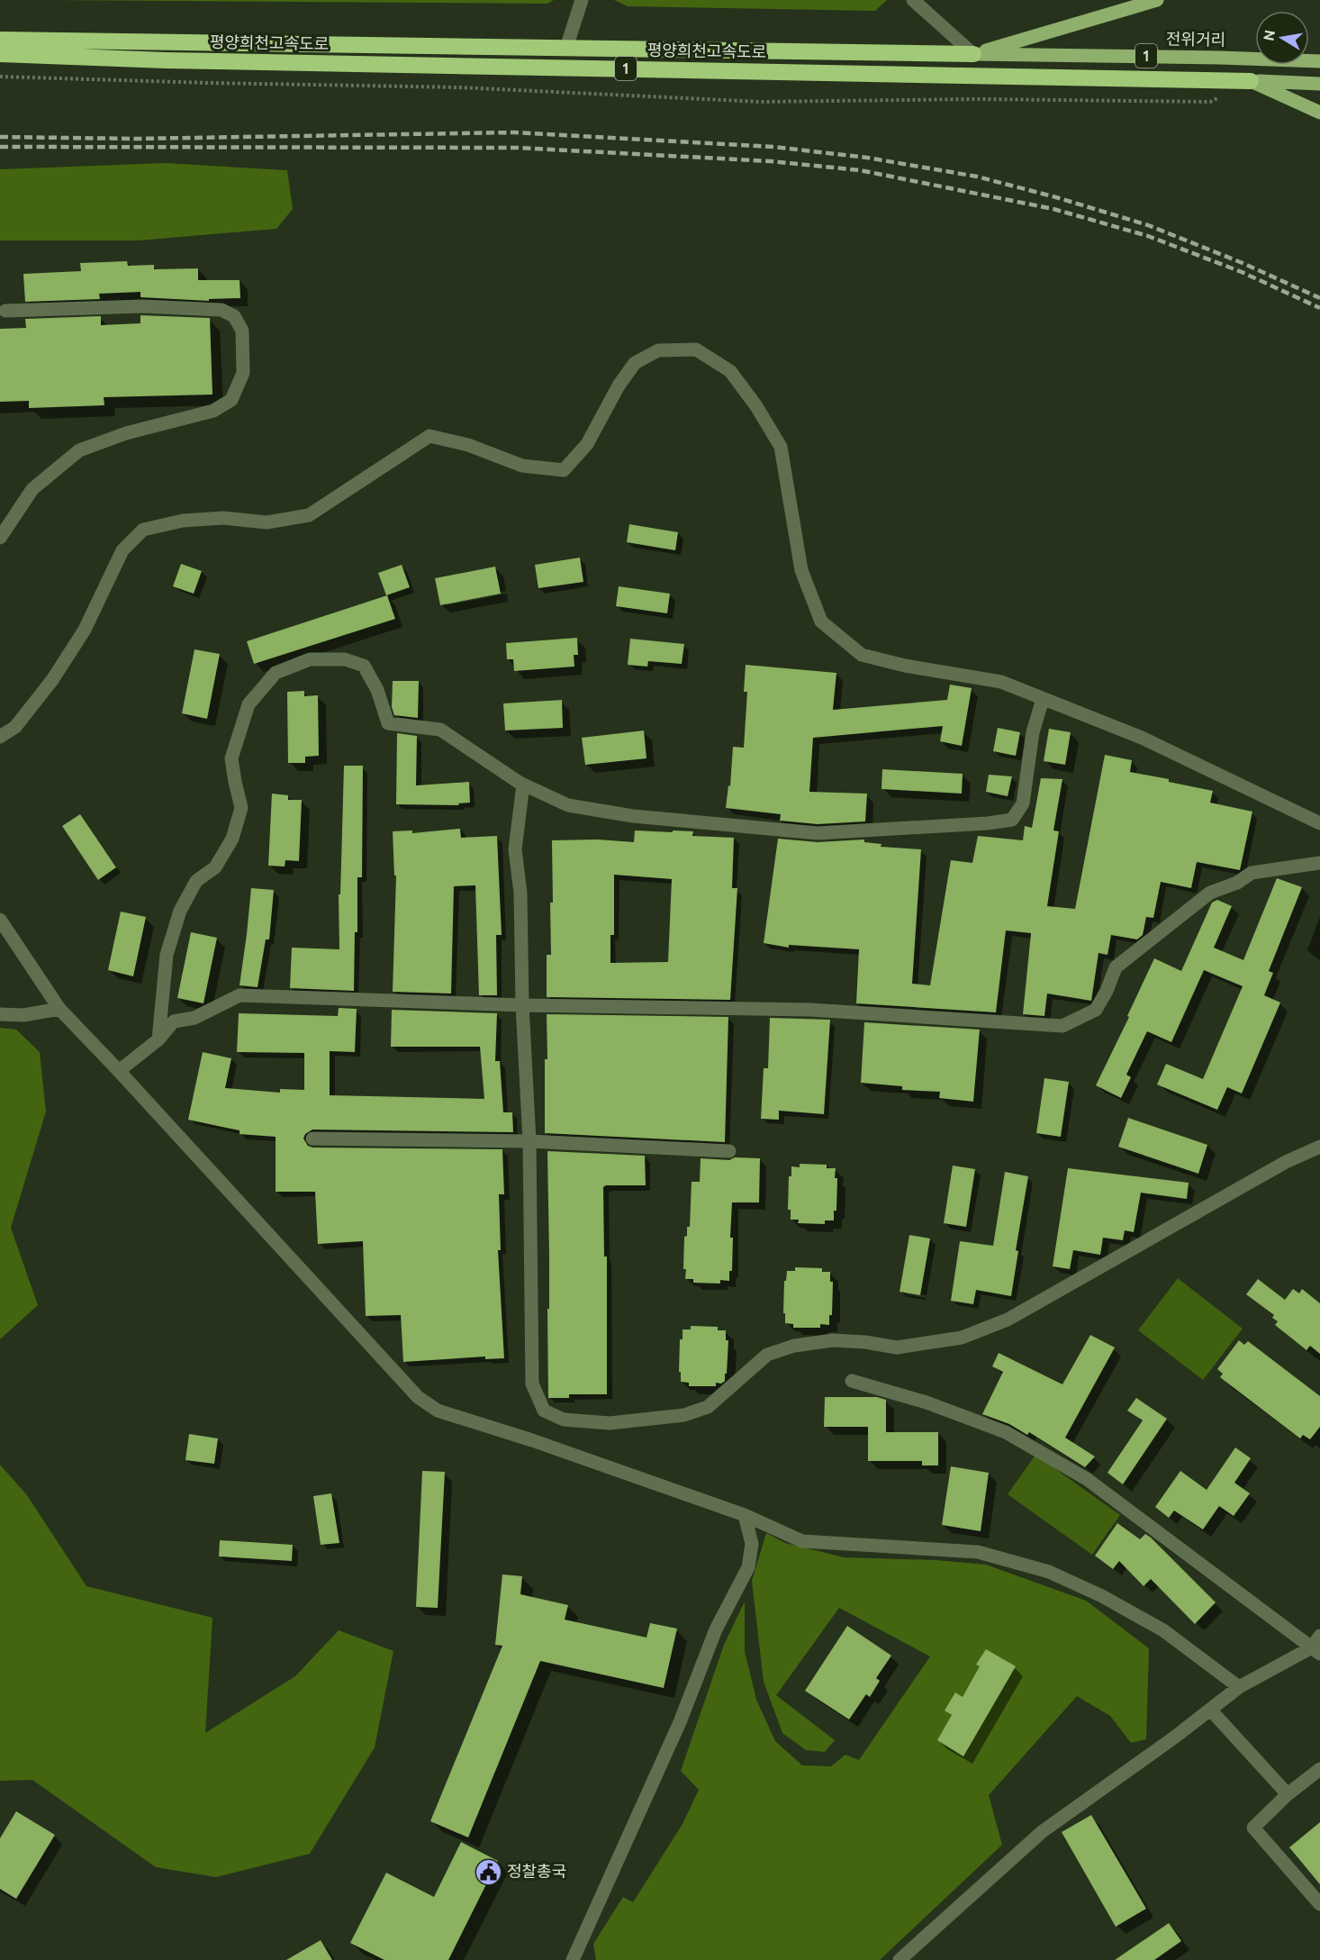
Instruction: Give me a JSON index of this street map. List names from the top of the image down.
{
  "streets": {
    "highway": ["평양희천고속도로", "1"],
    "main road": ["전위거리"]
  },
  "crossings": [
    ["전위거리", "평양희천고속도로"],
    ["평양희천고속도로", "1"]
  ],
  "places": {
    "public building": ["정찰총국"]
  },
  "north": "left"
}
